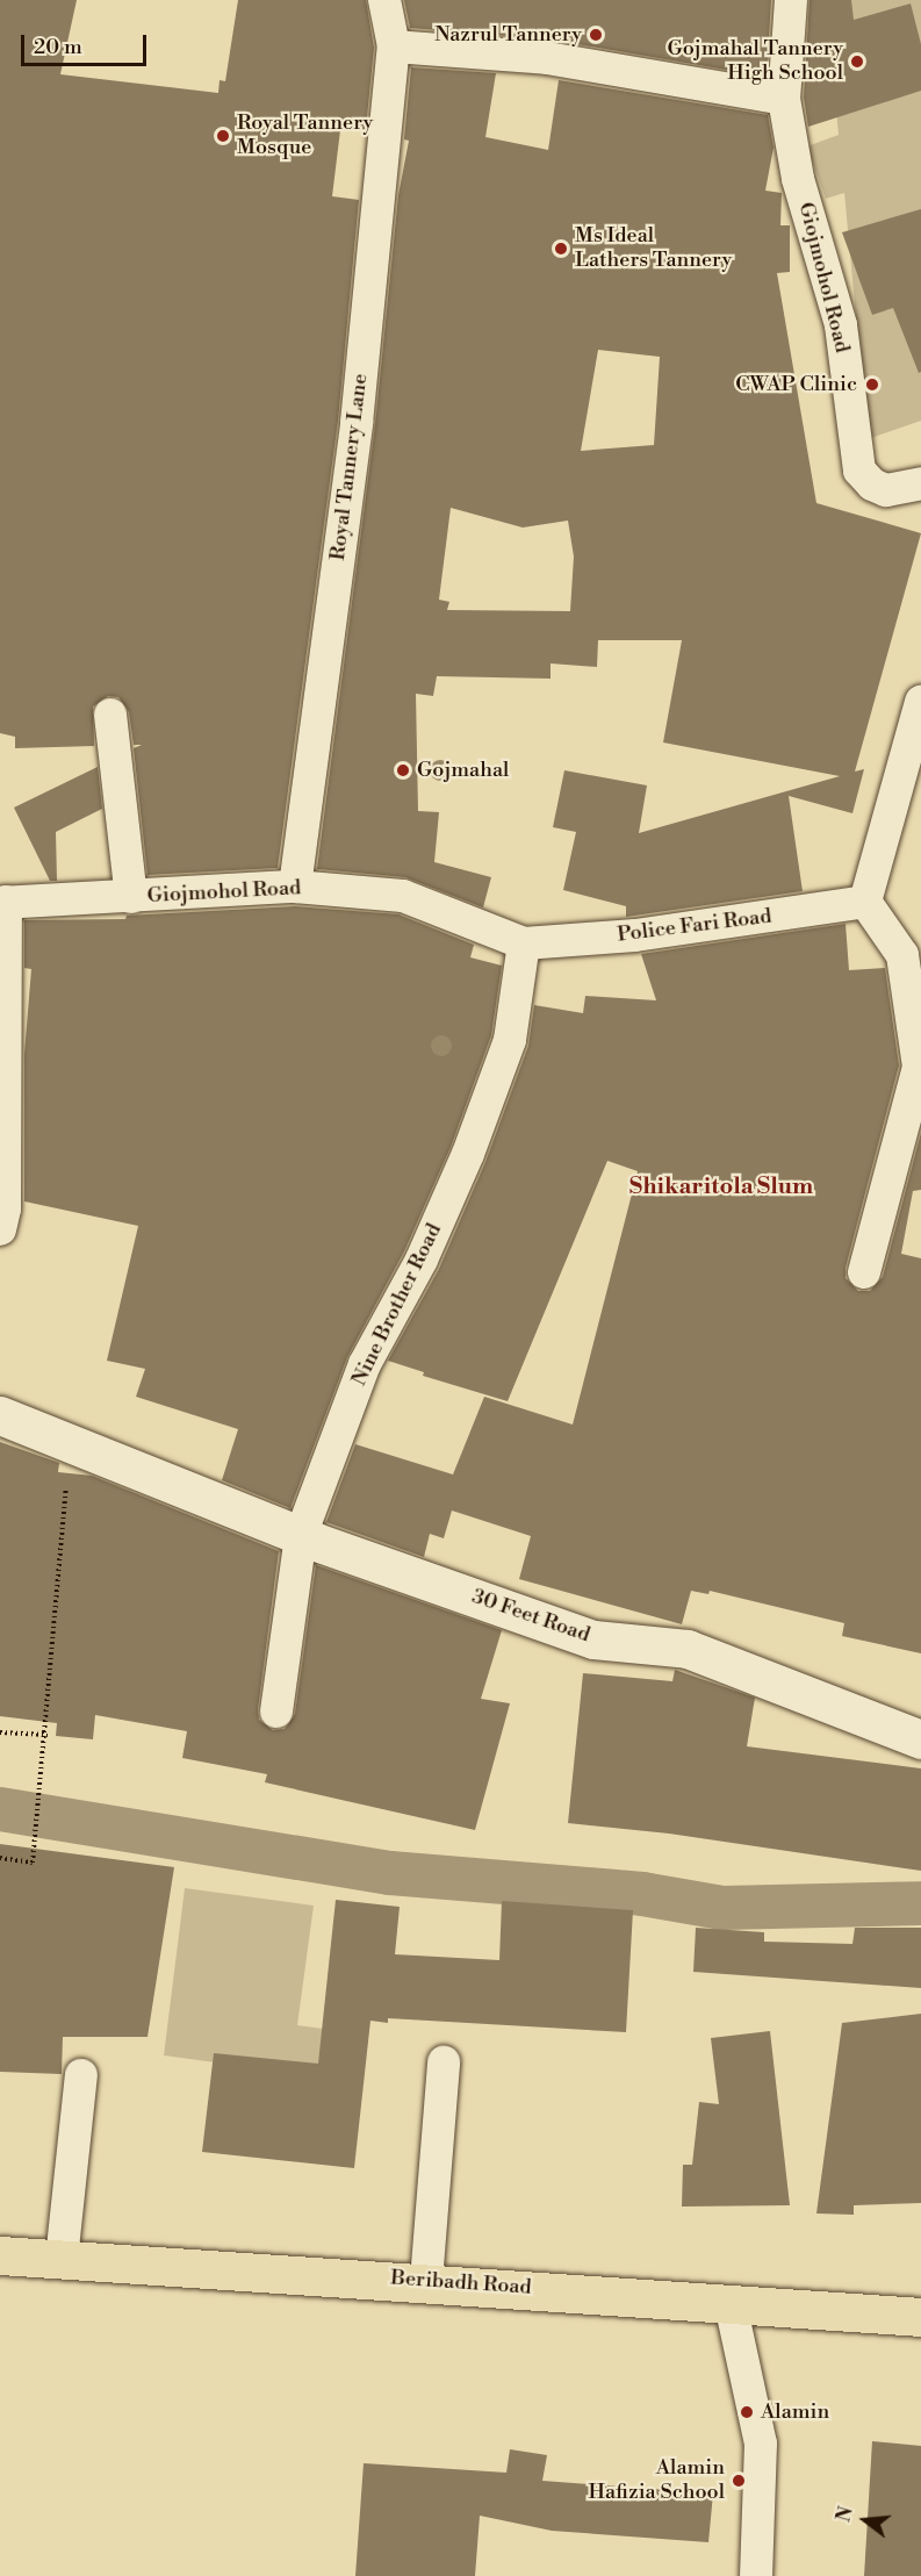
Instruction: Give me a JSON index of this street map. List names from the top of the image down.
{
  "streets": {
    "highway": ["Beribadh Road"],
    "street": [
      "Giojmohol Road",
      "Royal Tannery Lane",
      "Police Fari Road",
      "Nine Brother Road",
      "30 Feet Road"
    ]
  },
  "crossings": [
    ["Giojmohol Road", "Royal Tannery Lane"],
    ["Giojmohol Road", "Police Fari Road"],
    ["Giojmohol Road", "Nine Brother Road"],
    ["Police Fari Road", "Nine Brother Road"],
    ["Nine Brother Road", "30 Feet Road"]
  ],
  "districts": ["Shikaritola Slum"],
  "places": [
    "Nazrul Tannery",
    "Gojmahal Tannery High School",
    "Royal Tannery Mosque",
    "Ms Ideal Lathers Tannery",
    "CWAP Clinic",
    "Gojmahal",
    "Alamin",
    "Alamin Hafizia School"
  ],
  "scale_bar": "20 m",
  "north": "left"
}
